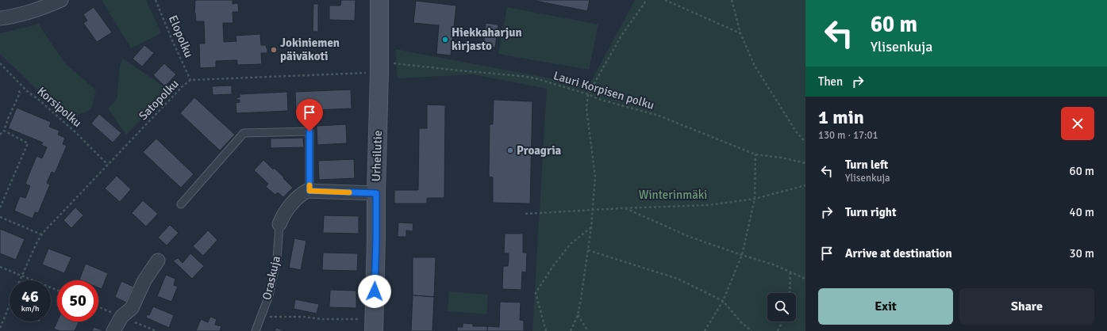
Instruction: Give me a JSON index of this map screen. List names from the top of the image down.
{
  "streets": {
    "main road": ["Urheilutie"],
    "lane": ["Oraskuja"],
    "path": [
      "Elopolku",
      "Lauri Korpisen polku",
      "Satopolku",
      "Korsipolku"
    ]
  },
  "crossings": [
    ["Elopolku", "Satopolku"],
    ["Lauri Korpisen polku", "Satopolku"],
    ["Lauri Korpisen polku", "Urheilutie"],
    ["Satopolku", "Korsipolku"],
    ["Satopolku", "Urheilutie"]
  ],
  "parks": ["Winterinmäki"],
  "places": ["Hiekkaharjun kirjasto", "Jokiniemen päiväkoti", "Proagria"],
  "page": {
    "turn": ["60 m", "Ylisenkuja"],
    "then": "Then",
    "heading": ["1 min", "130 m · 17:01"],
    "list": [
      {
        "name": "Turn left",
        "note": "Ylisenkuja",
        "value": "60 m"
      },
      {
        "name": "Turn right",
        "value": "40 m"
      },
      {
        "name": "Arrive at destination",
        "value": "30 m"
      }
    ],
    "speed": "46 km/h",
    "limit": "50",
    "buttons": ["Exit", "Share"]
  }
}
